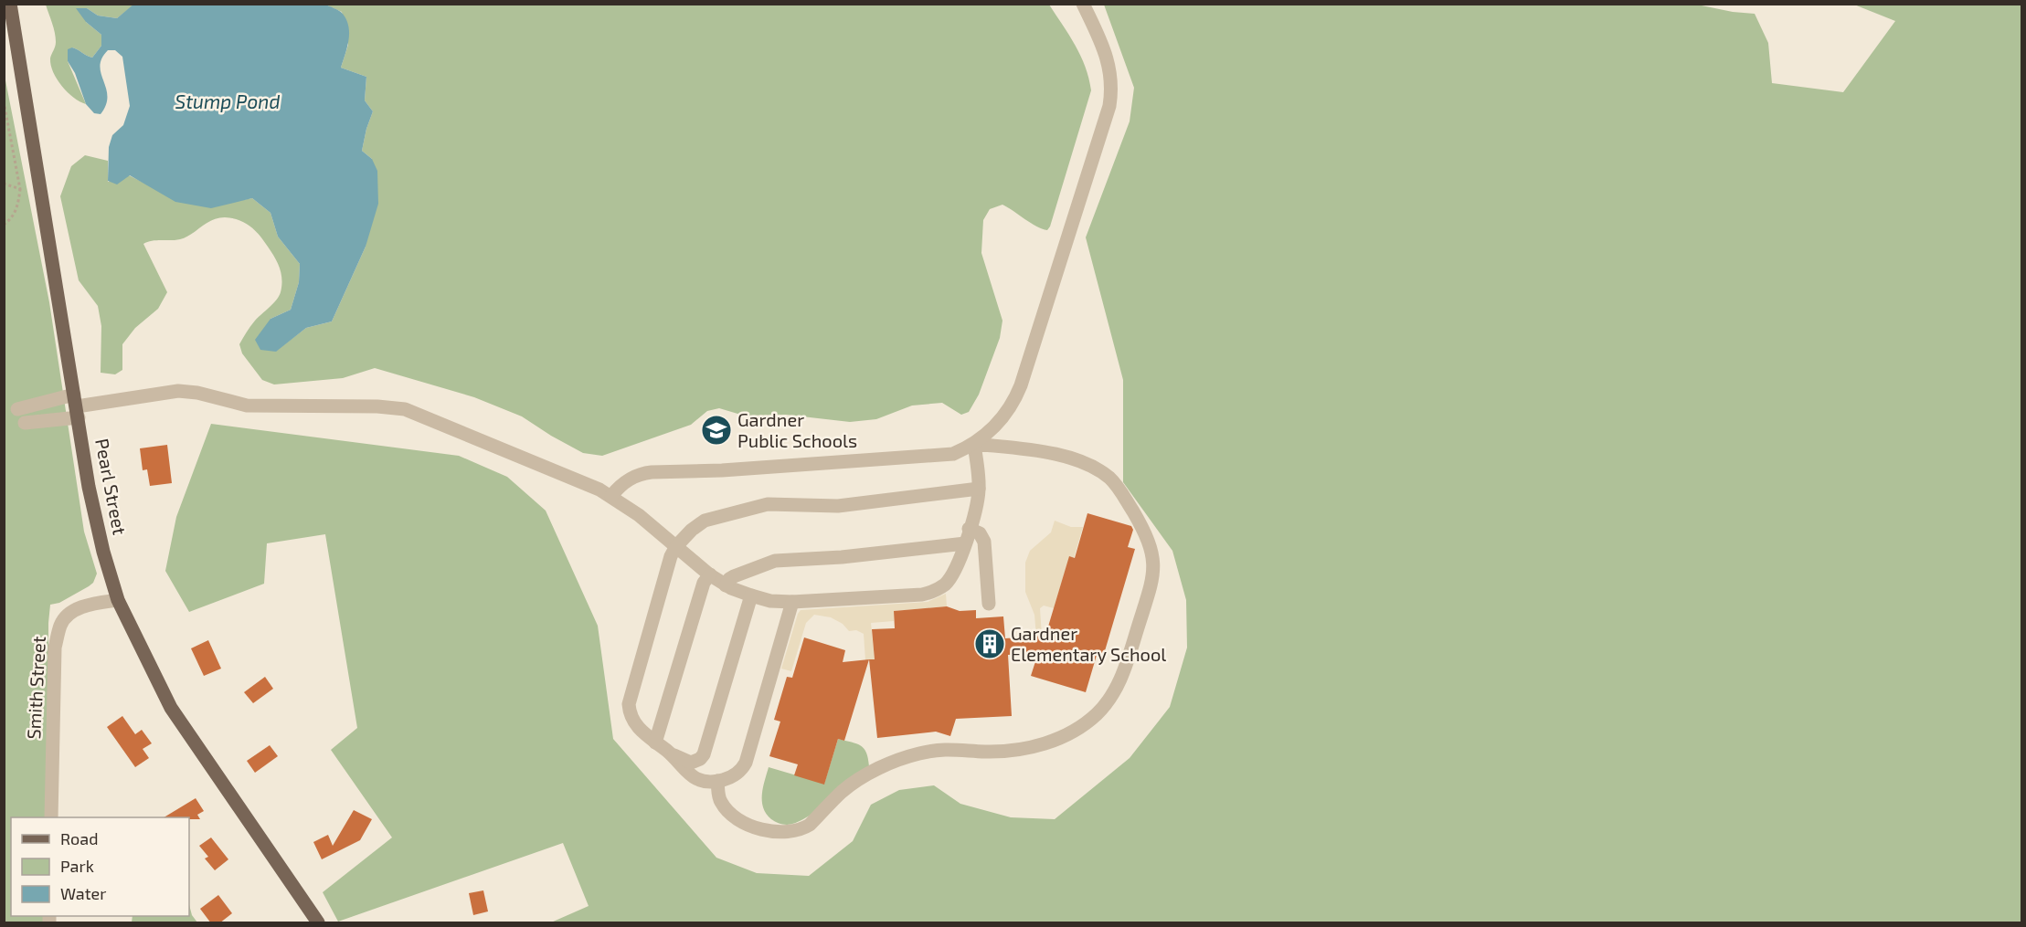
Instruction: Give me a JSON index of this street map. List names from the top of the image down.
{
  "streets": {
    "main road": ["Pearl Street"],
    "street": ["Smith Street"]
  },
  "crossings": [
    ["Pearl Street", "Smith Street"]
  ],
  "water": ["Stump Pond"],
  "places": {
    "school or university": ["Gardner Public Schools"],
    "building": ["Gardner Elementary School"]
  },
  "legend": ["Road", "Park", "Water"]
}
